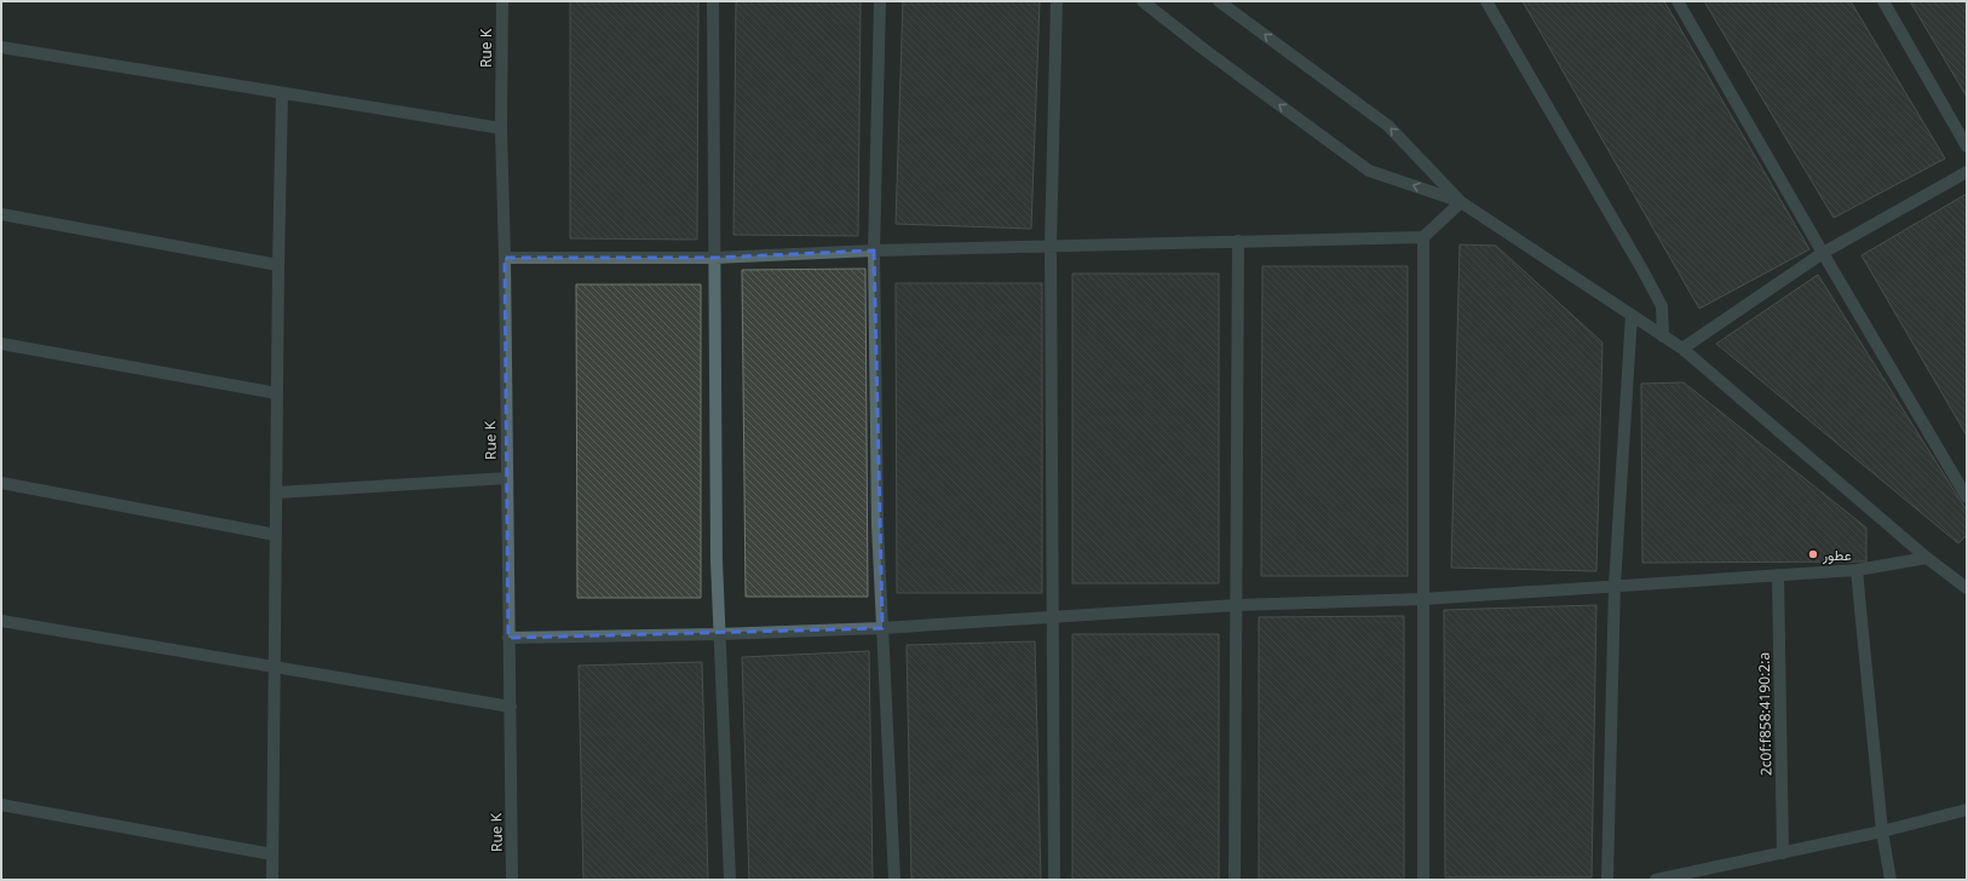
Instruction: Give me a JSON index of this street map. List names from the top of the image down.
{
  "streets": {
    "street": ["Rue K", "2c0f:f858:4190:2:a"]
  },
  "places": ["عطور"]
}
